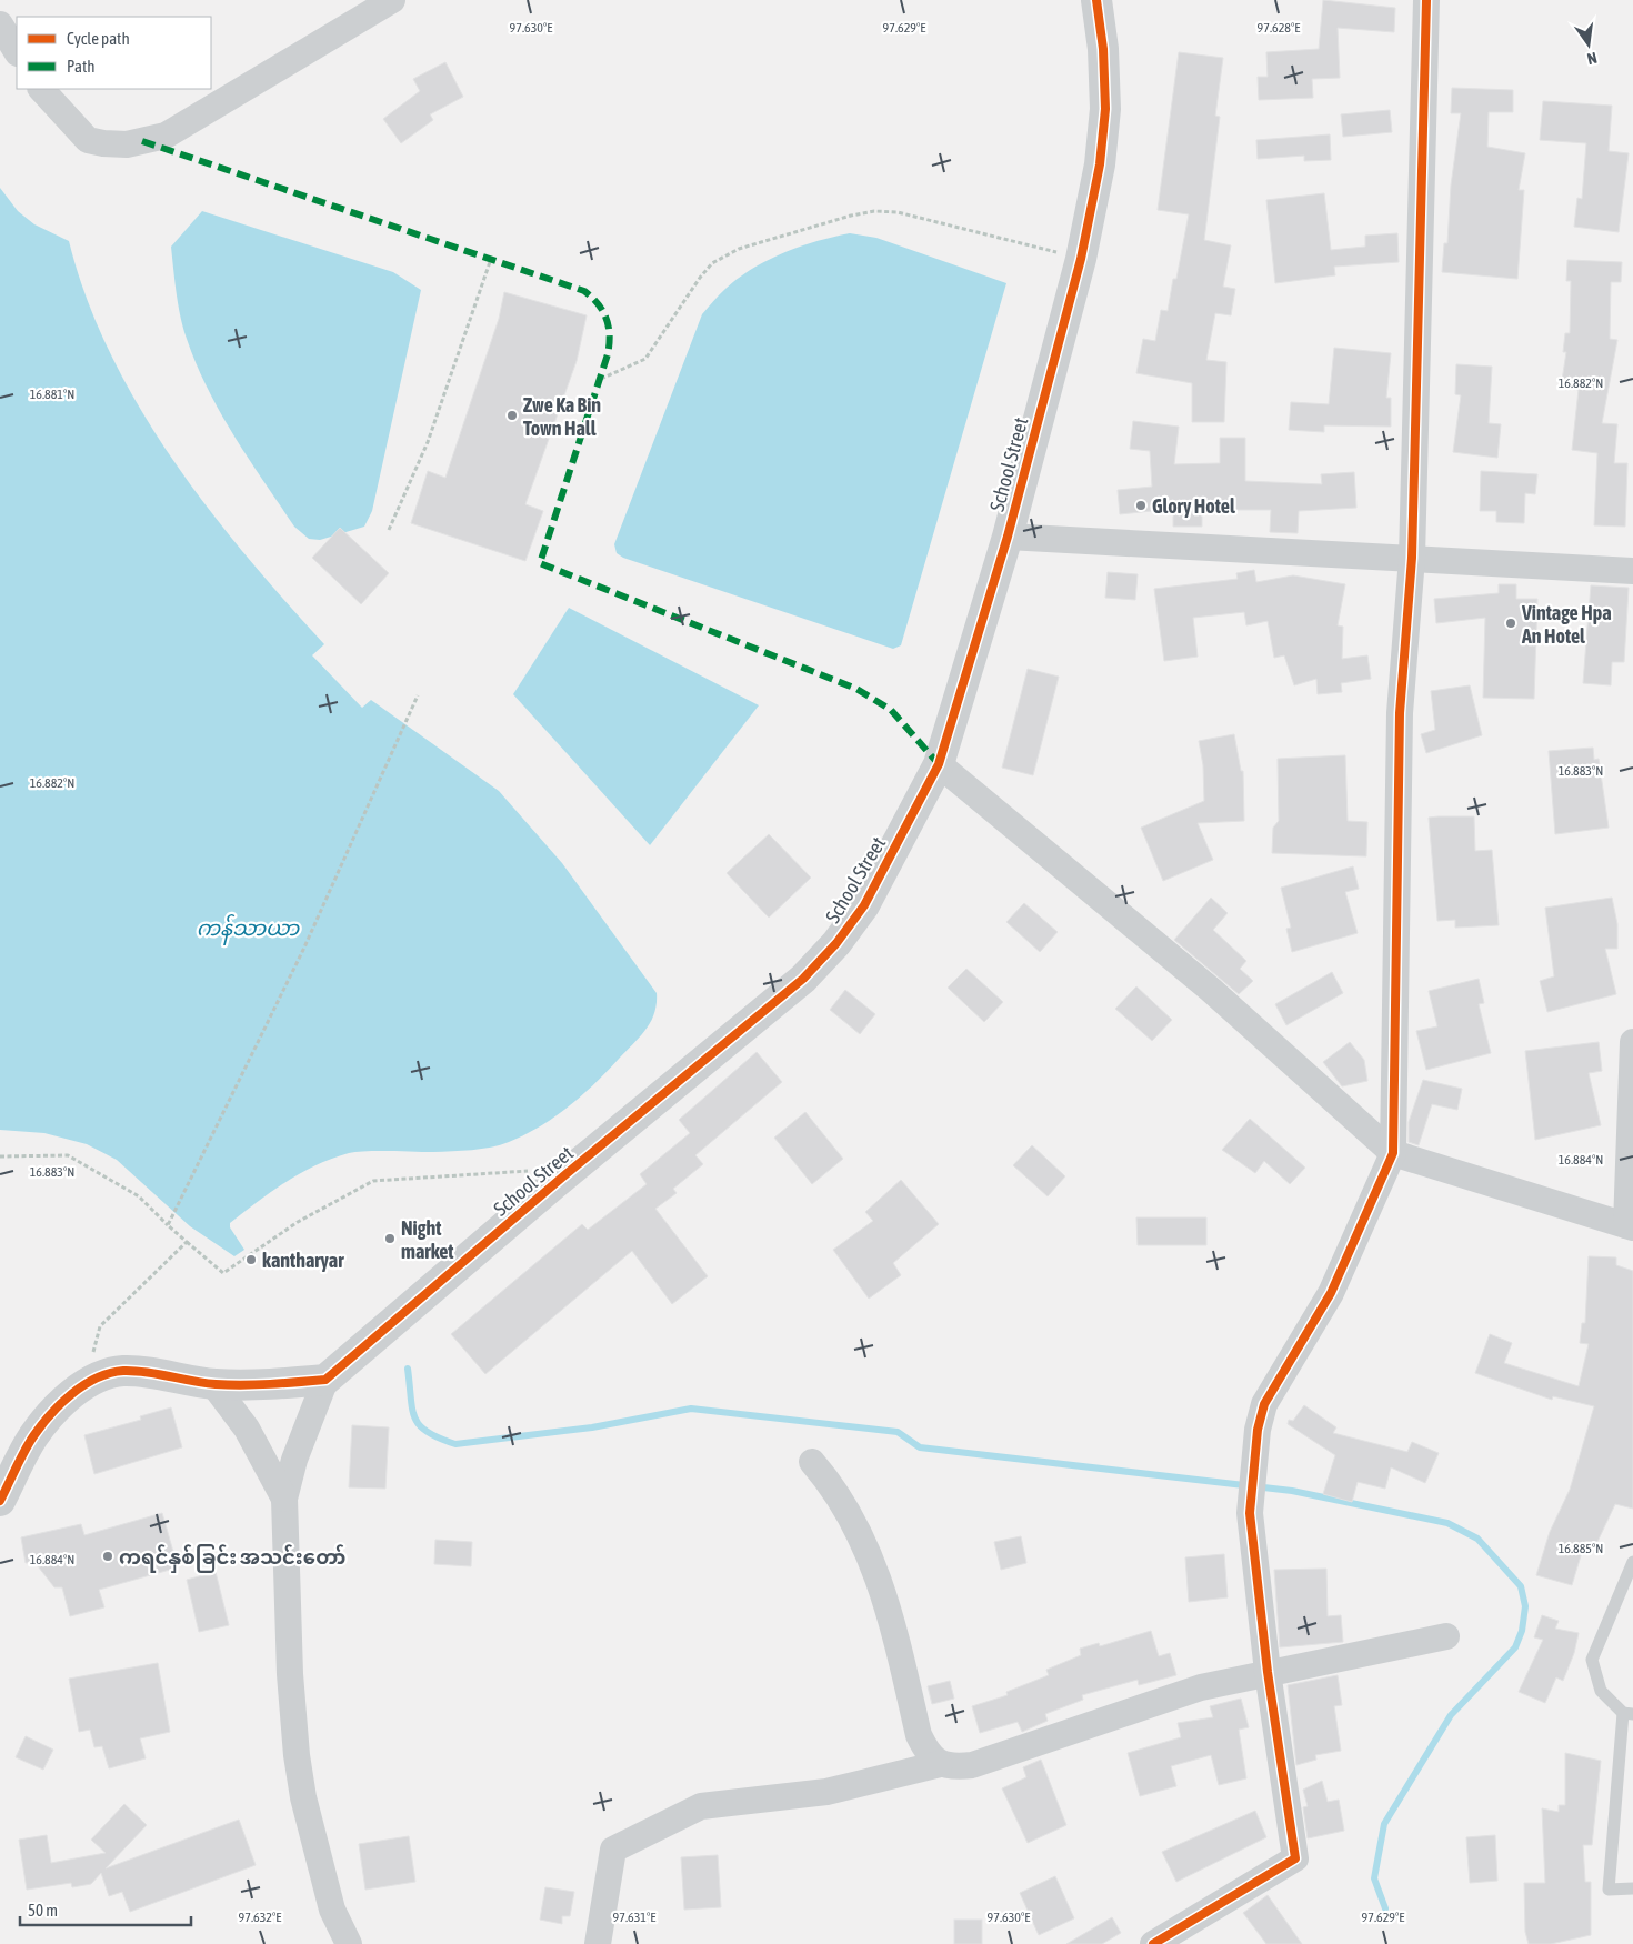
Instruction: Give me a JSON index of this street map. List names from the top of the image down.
{
  "streets": {
    "street": ["School Street"]
  },
  "water": ["ကန်သာယာ"],
  "places": [
    "Zwe Ka Bin Town Hall",
    "Glory Hotel",
    "Vintage Hpa An Hotel",
    "Night market",
    "kantharyar",
    "ကရင်နှစ်ခြင်း အသင်းတော်"
  ],
  "legend": ["Cycle path", "Path"],
  "scale_bar": "50 m",
  "north": "bottom",
  "coordinates": [
    "97.630°E",
    "97.629°E",
    "97.628°E",
    "16.882°N",
    "16.881°N",
    "16.883°N",
    "16.884°N",
    "16.885°N",
    "97.632°E",
    "97.631°E"
  ]
}
